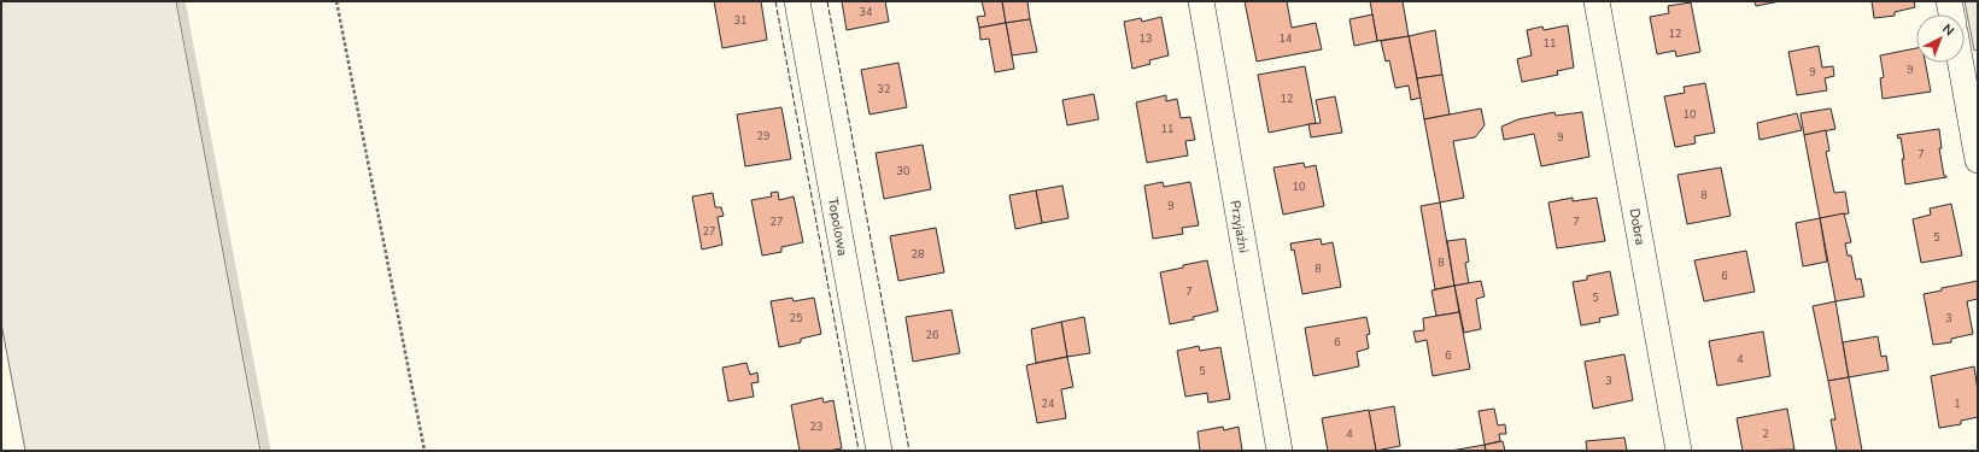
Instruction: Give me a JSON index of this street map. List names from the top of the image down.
{
  "streets": {
    "street": ["Topolowa", "Przyjaźni", "Dobra"]
  },
  "house_numbers": [
    "34",
    "31",
    "12",
    "13",
    "14",
    "11",
    "9",
    "9",
    "32",
    "12",
    "10",
    "11",
    "29",
    "9",
    "7",
    "30",
    "10",
    "8",
    "9",
    "27",
    "7",
    "27",
    "5",
    "28",
    "8",
    "8",
    "6",
    "7",
    "5",
    "25",
    "3",
    "26",
    "6",
    "6",
    "4",
    "5",
    "3",
    "24",
    "1",
    "23",
    "4",
    "2"
  ],
  "north": "top right"
}
